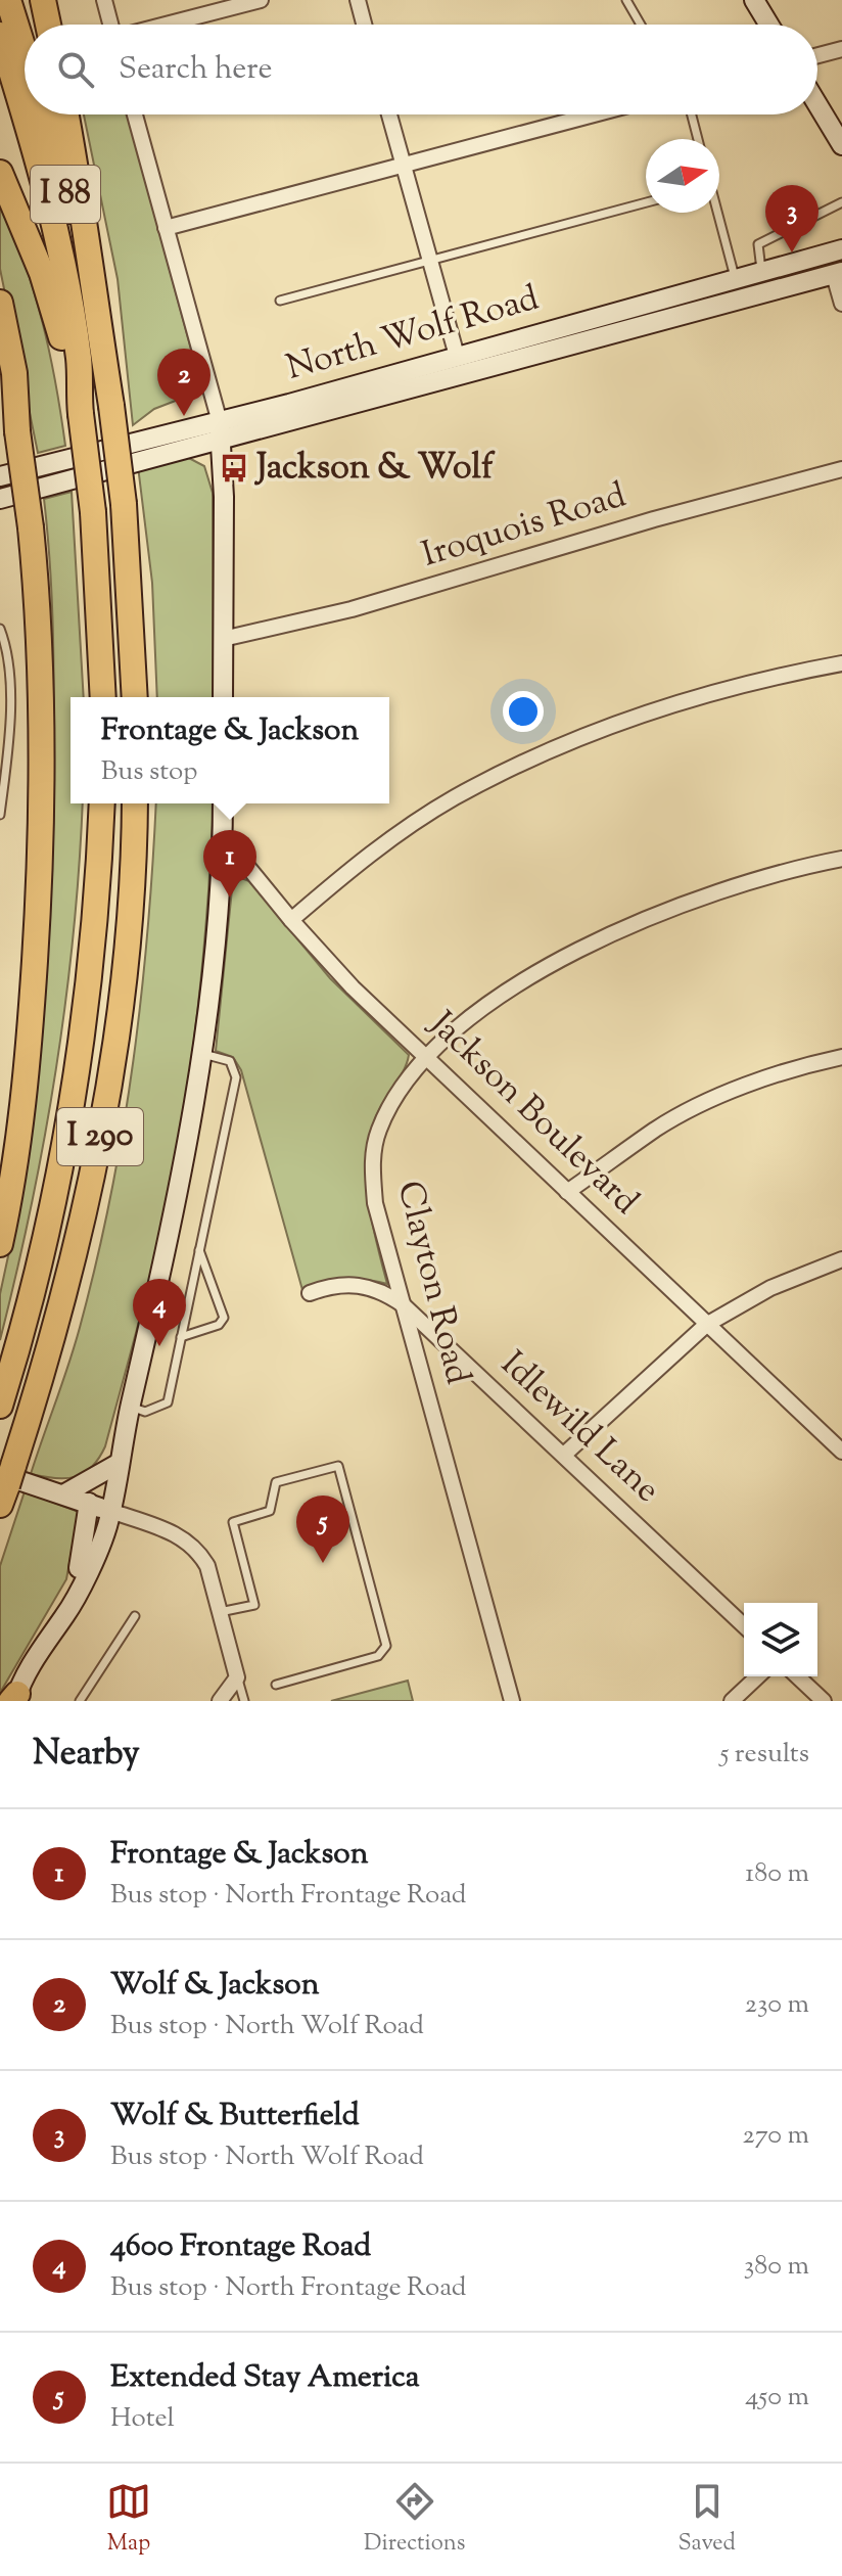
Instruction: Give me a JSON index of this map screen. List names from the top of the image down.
{
  "streets": {
    "highway": ["I 88", "I 290"],
    "main road": ["North Wolf Road"],
    "street": [
      "Iroquois Road",
      "Jackson Boulevard",
      "Clayton Road",
      "Idlewild Lane"
    ]
  },
  "crossings": [
    ["Jackson Boulevard", "Clayton Road"],
    ["Clayton Road", "Idlewild Lane"]
  ],
  "places": {
    "bus stop": ["Jackson & Wolf"]
  },
  "north": "right",
  "page": {
    "search": "Search here",
    "pins": [
      "3",
      "2",
      "1",
      "4",
      "5"
    ],
    "popup": ["Frontage & Jackson", "Bus stop"],
    "heading": ["Nearby", "5 results"],
    "list": [
      {
        "mark": "1",
        "name": "Frontage & Jackson",
        "note": "Bus stop · North Frontage Road",
        "value": "180 m"
      },
      {
        "mark": "2",
        "name": "Wolf & Jackson",
        "note": "Bus stop · North Wolf Road",
        "value": "230 m"
      },
      {
        "mark": "3",
        "name": "Wolf & Butterfield",
        "note": "Bus stop · North Wolf Road",
        "value": "270 m"
      },
      {
        "mark": "4",
        "name": "4600 Frontage Road",
        "note": "Bus stop · North Frontage Road",
        "value": "380 m"
      },
      {
        "mark": "5",
        "name": "Extended Stay America",
        "note": "Hotel",
        "value": "450 m"
      }
    ],
    "nav": ["Map", "Directions", "Saved"]
  }
}
